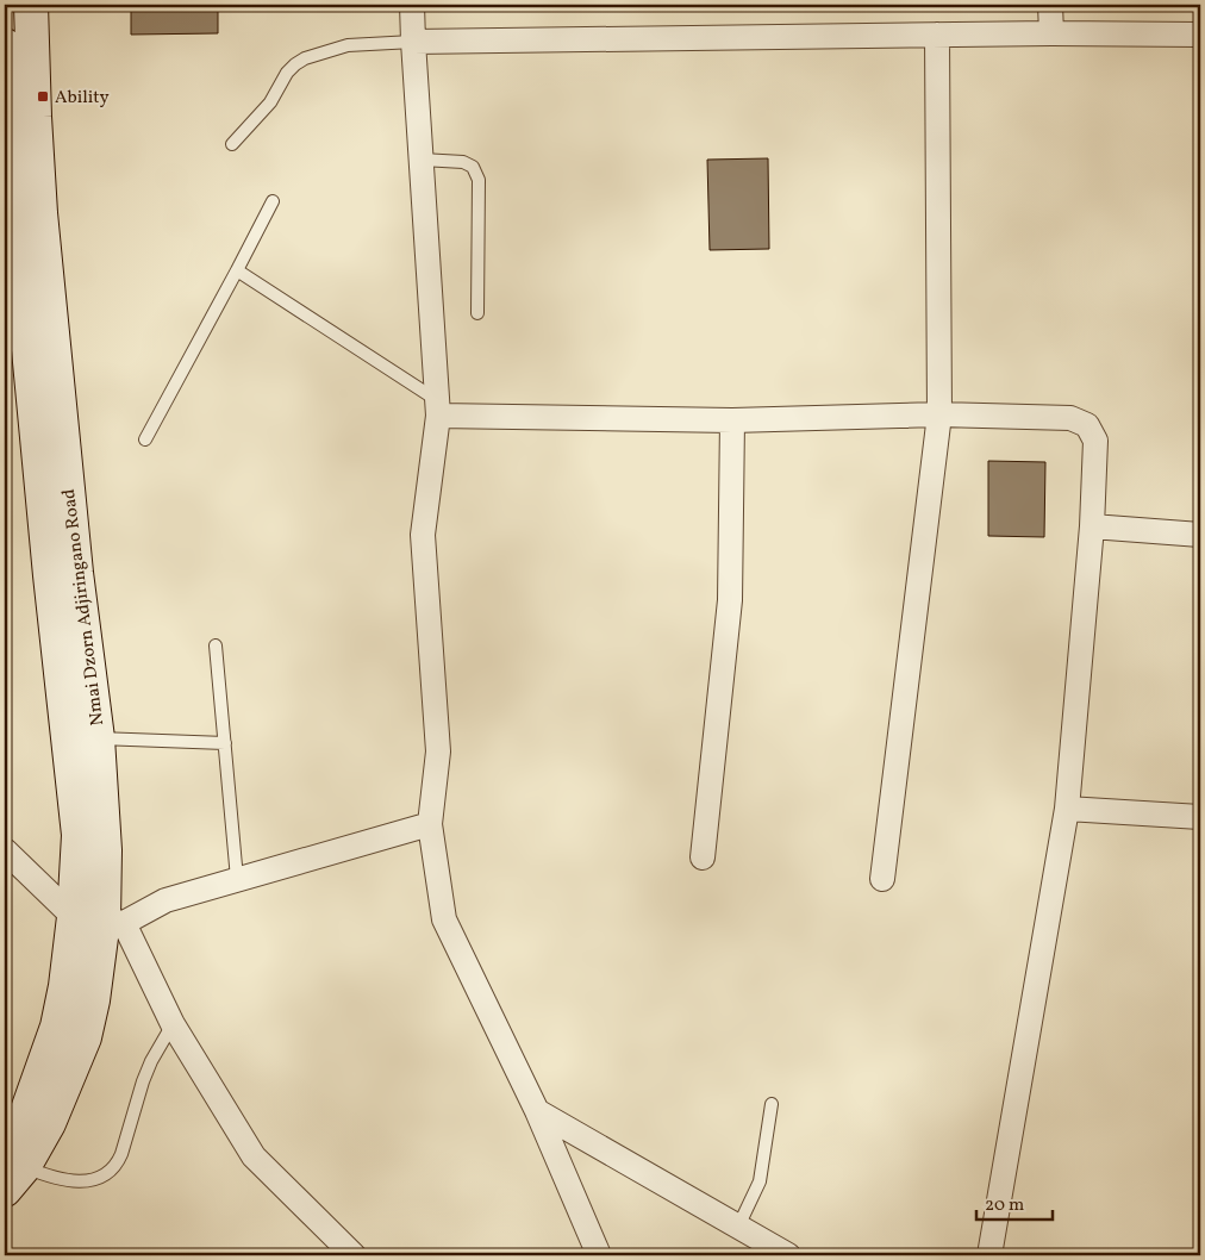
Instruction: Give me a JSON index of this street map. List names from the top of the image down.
{
  "streets": {
    "main road": ["Nmai Dzorn Adjiringano Road"]
  },
  "places": {
    "transit": ["Ability"]
  },
  "scale_bar": "20 m"
}
